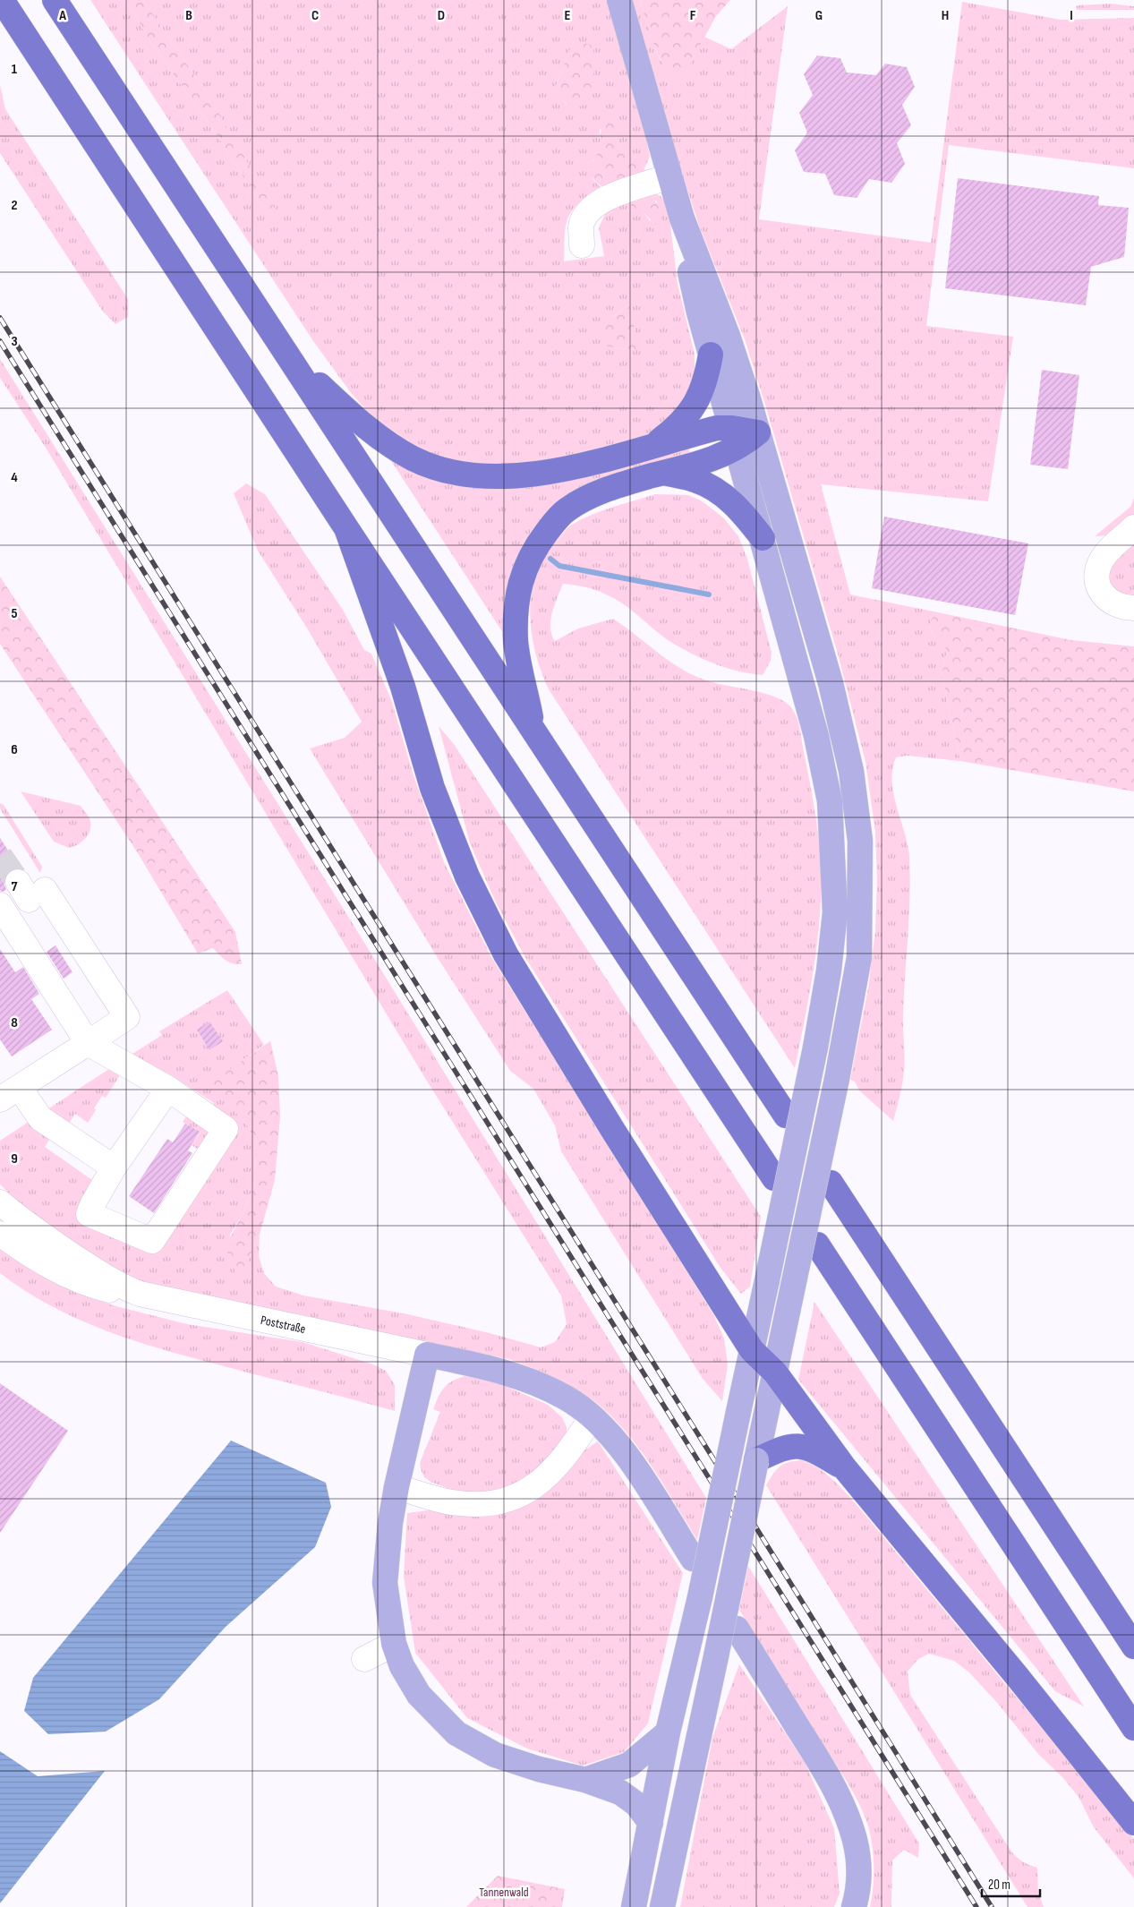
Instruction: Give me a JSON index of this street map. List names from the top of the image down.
{
  "streets": {
    "street": ["Poststraße"]
  },
  "parks": ["Tannenwald"],
  "scale_bar": "20 m",
  "grid": {
    "columns": [
      "A",
      "B",
      "C",
      "D",
      "E",
      "F",
      "G",
      "H",
      "I"
    ],
    "rows": [
      "1",
      "2",
      "3",
      "4",
      "5",
      "6",
      "7",
      "8",
      "9"
    ]
  }
}
